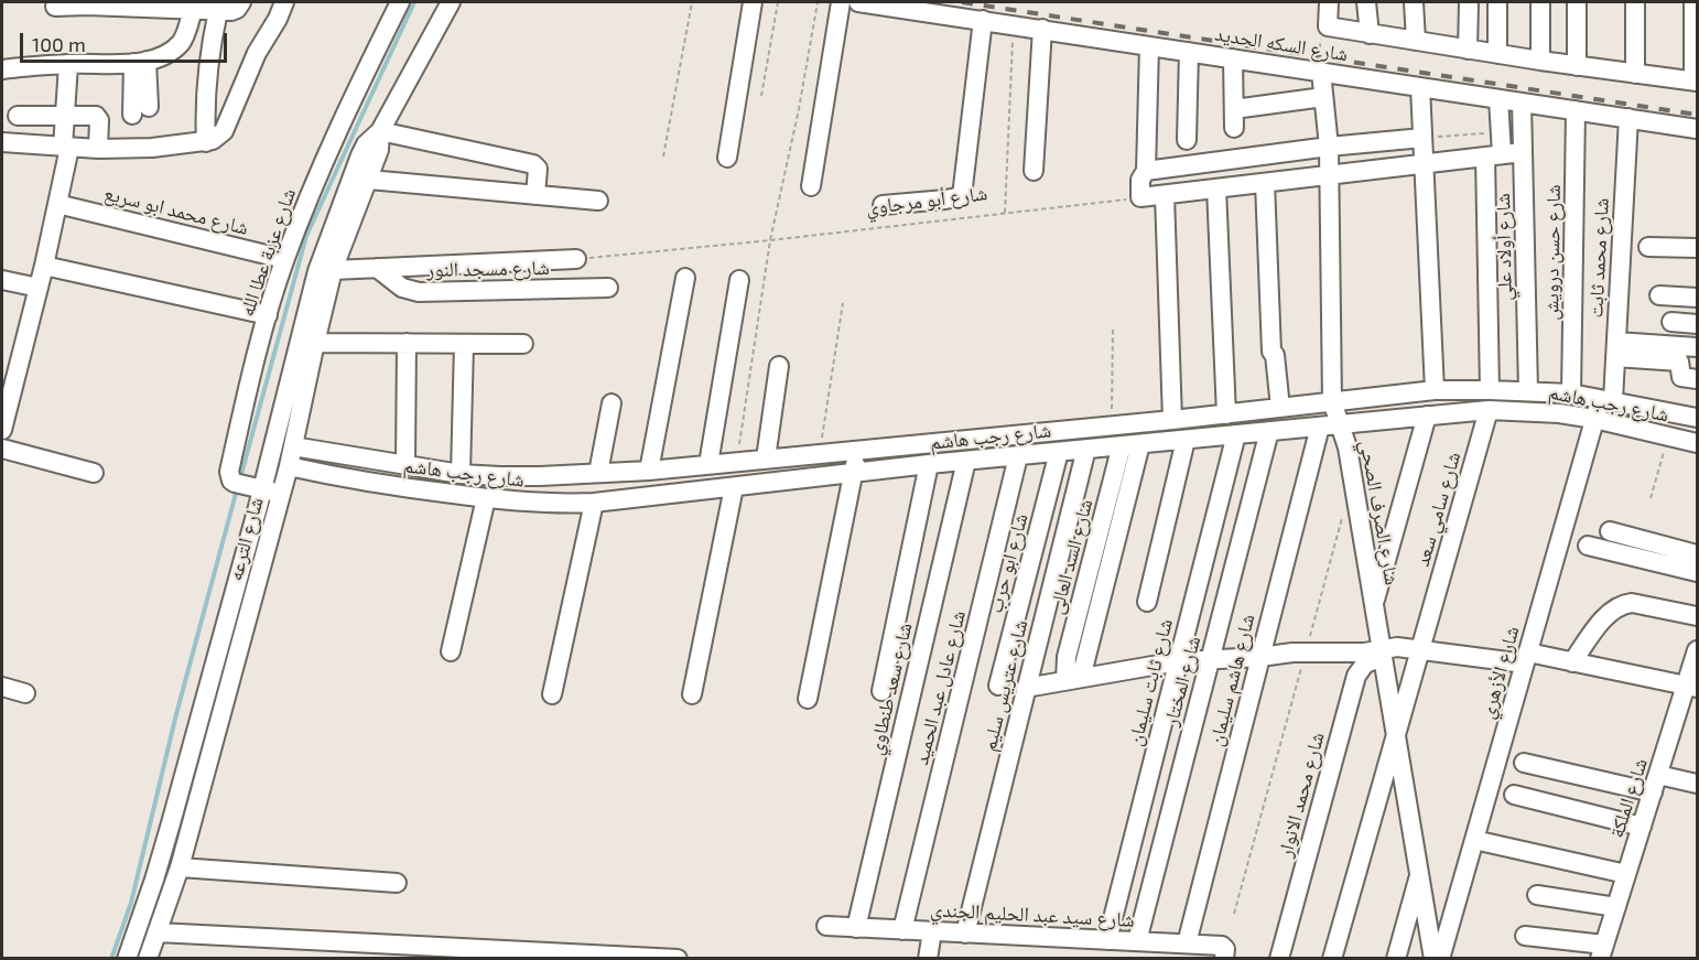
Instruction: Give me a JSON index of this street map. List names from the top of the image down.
{
  "streets": {
    "street": [
      "شارع السكه الحديد",
      "شارع محمد ابو سريع",
      "شارع أولاد علي",
      "شارع عزبة عطا الله",
      "شارع حسن درويش",
      "شارع محمد ثابت",
      "شارع مسجد النور",
      "شارع رجب هاشم",
      "شارع سامي سعد",
      "شارع الصرف الصحي",
      "شارع الترعه",
      "شارع السد العالى",
      "شارع ابو حرب",
      "شارع الأزهري",
      "شارع هاشم سليمان",
      "شارع المختار",
      "شارع ثابت سليمان",
      "شارع عتريس سليم",
      "شارع عادل عبد الحميد",
      "شارع سعد طنطاوي",
      "شارع محمد الانوار",
      "شارع الملكة",
      "شارع سيد عبد الحليم الجندي"
    ],
    "path": ["شارع أبو مرجاوي"]
  },
  "crossings": [
    ["شارع السكه الحديد", "شارع أولاد علي"],
    ["شارع السكه الحديد", "شارع حسن درويش"],
    ["شارع السكه الحديد", "شارع محمد ثابت"],
    ["شارع السكه الحديد", "شارع الصرف الصحي"],
    ["شارع محمد ابو سريع", "شارع عزبة عطا الله"],
    ["شارع أولاد علي", "شارع رجب هاشم"],
    ["شارع عزبة عطا الله", "شارع الترعه"],
    ["شارع حسن درويش", "شارع رجب هاشم"],
    ["شارع محمد ثابت", "شارع رجب هاشم"],
    ["شارع محمد ثابت", "شارع الأزهري"],
    ["شارع رجب هاشم", "شارع سامي سعد"],
    ["شارع رجب هاشم", "شارع الصرف الصحي"],
    ["شارع رجب هاشم", "شارع الترعه"],
    ["شارع رجب هاشم", "شارع السد العالى"],
    ["شارع رجب هاشم", "شارع ابو حرب"],
    ["شارع رجب هاشم", "شارع الأزهري"],
    ["شارع رجب هاشم", "شارع هاشم سليمان"],
    ["شارع رجب هاشم", "شارع المختار"],
    ["شارع رجب هاشم", "شارع ثابت سليمان"],
    ["شارع رجب هاشم", "شارع عتريس سليم"],
    ["شارع رجب هاشم", "شارع عادل عبد الحميد"],
    ["شارع رجب هاشم", "شارع سعد طنطاوي"],
    ["شارع سامي سعد", "شارع الصرف الصحي"],
    ["شارع الصرف الصحي", "شارع محمد الانوار"],
    ["شارع هاشم سليمان", "شارع سيد عبد الحليم الجندي"],
    ["شارع المختار", "شارع سيد عبد الحليم الجندي"],
    ["شارع ثابت سليمان", "شارع سيد عبد الحليم الجندي"],
    ["شارع عتريس سليم", "شارع سيد عبد الحليم الجندي"],
    ["شارع عادل عبد الحميد", "شارع سيد عبد الحليم الجندي"],
    ["شارع سعد طنطاوي", "شارع سيد عبد الحليم الجندي"]
  ],
  "scale_bar": "100 m"
}
